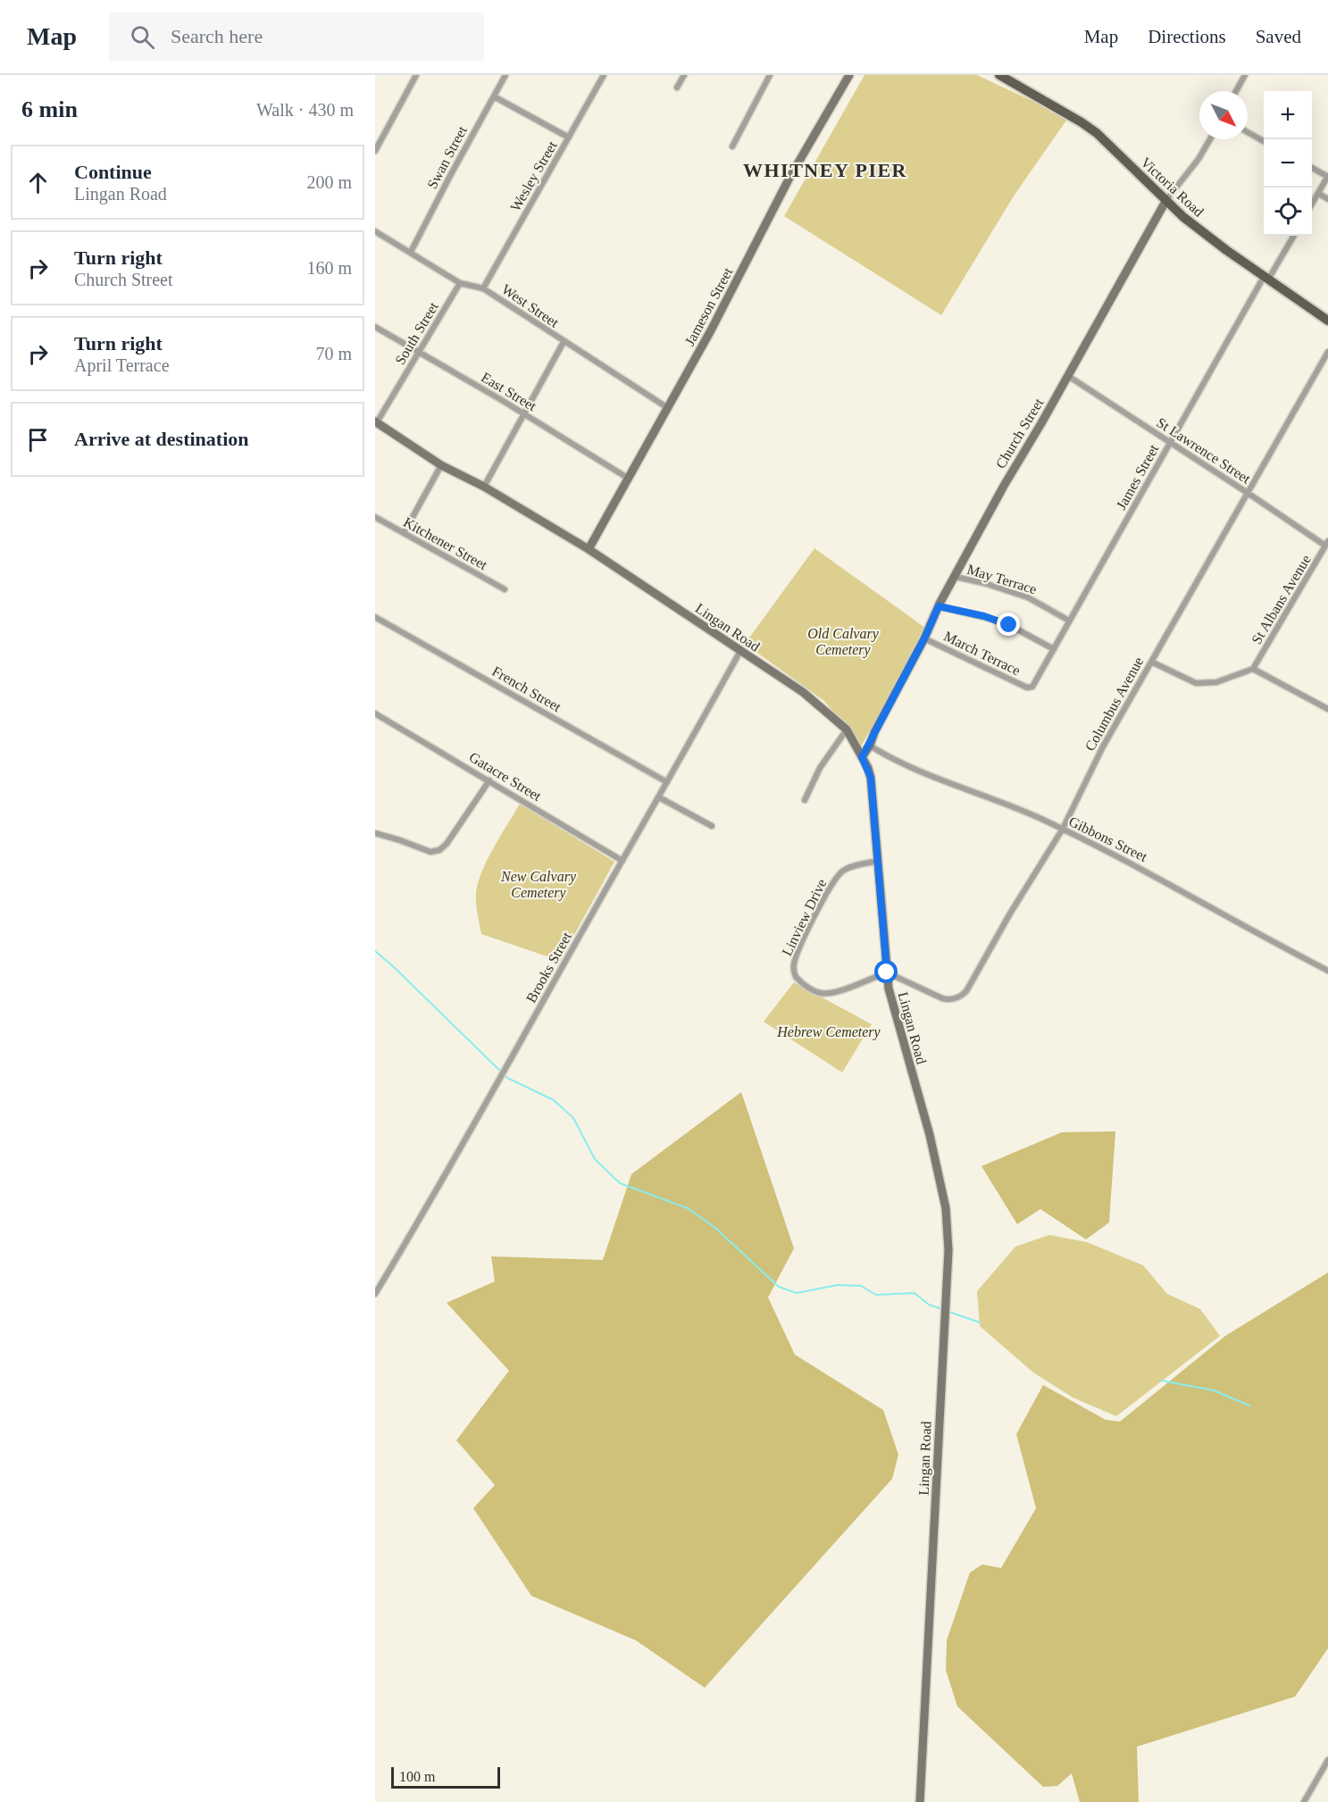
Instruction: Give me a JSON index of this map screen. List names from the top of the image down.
{
  "streets": {
    "main road": ["Victoria Road"],
    "street": [
      "Swan Street",
      "Wesley Street",
      "West Street",
      "Jameson Street",
      "South Street",
      "East Street",
      "Church Street",
      "St Lawrence Street",
      "James Street",
      "Kitchener Street",
      "May Terrace",
      "St Albans Avenue",
      "Lingan Road",
      "March Terrace",
      "French Street",
      "Columbus Avenue",
      "Gatacre Street",
      "Gibbons Street",
      "Linview Drive",
      "Brooks Street"
    ]
  },
  "crossings": [
    ["Swan Street", "West Street"],
    ["Wesley Street", "West Street"],
    ["Victoria Road", "Church Street"],
    ["Victoria Road", "James Street"],
    ["West Street", "Jameson Street"],
    ["West Street", "South Street"],
    ["Jameson Street", "East Street"],
    ["Jameson Street", "Lingan Road"],
    ["South Street", "East Street"],
    ["South Street", "Lingan Road"],
    ["Church Street", "St Lawrence Street"],
    ["Church Street", "May Terrace"],
    ["Church Street", "Lingan Road"],
    ["Church Street", "March Terrace"],
    ["Church Street", "Gibbons Street"],
    ["St Lawrence Street", "James Street"],
    ["St Lawrence Street", "St Albans Avenue"],
    ["St Lawrence Street", "Columbus Avenue"],
    ["James Street", "May Terrace"],
    ["James Street", "March Terrace"],
    ["Lingan Road", "Columbus Avenue"],
    ["Lingan Road", "Linview Drive"],
    ["Lingan Road", "Brooks Street"],
    ["French Street", "Brooks Street"],
    ["Columbus Avenue", "Gibbons Street"],
    ["Columbus Avenue", "Linview Drive"],
    ["Gatacre Street", "Brooks Street"]
  ],
  "districts": ["WHITNEY PIER"],
  "parks": ["Old Calvary Cemetery", "New Calvary Cemetery", "Hebrew Cemetery"],
  "scale_bar": "100 m",
  "north": "bottom right",
  "page": {
    "header": "Map",
    "search": "Search here",
    "nav": ["Map", "Directions", "Saved"],
    "heading": ["6 min", "Walk · 430 m"],
    "map_buttons": ["+", "−"],
    "list": [
      ["Continue", "Lingan Road", "200 m"],
      ["Turn right", "Church Street", "160 m"],
      ["Turn right", "April Terrace", "70 m"],
      "Arrive at destination"
    ],
    "scale": "100 m"
  }
}
